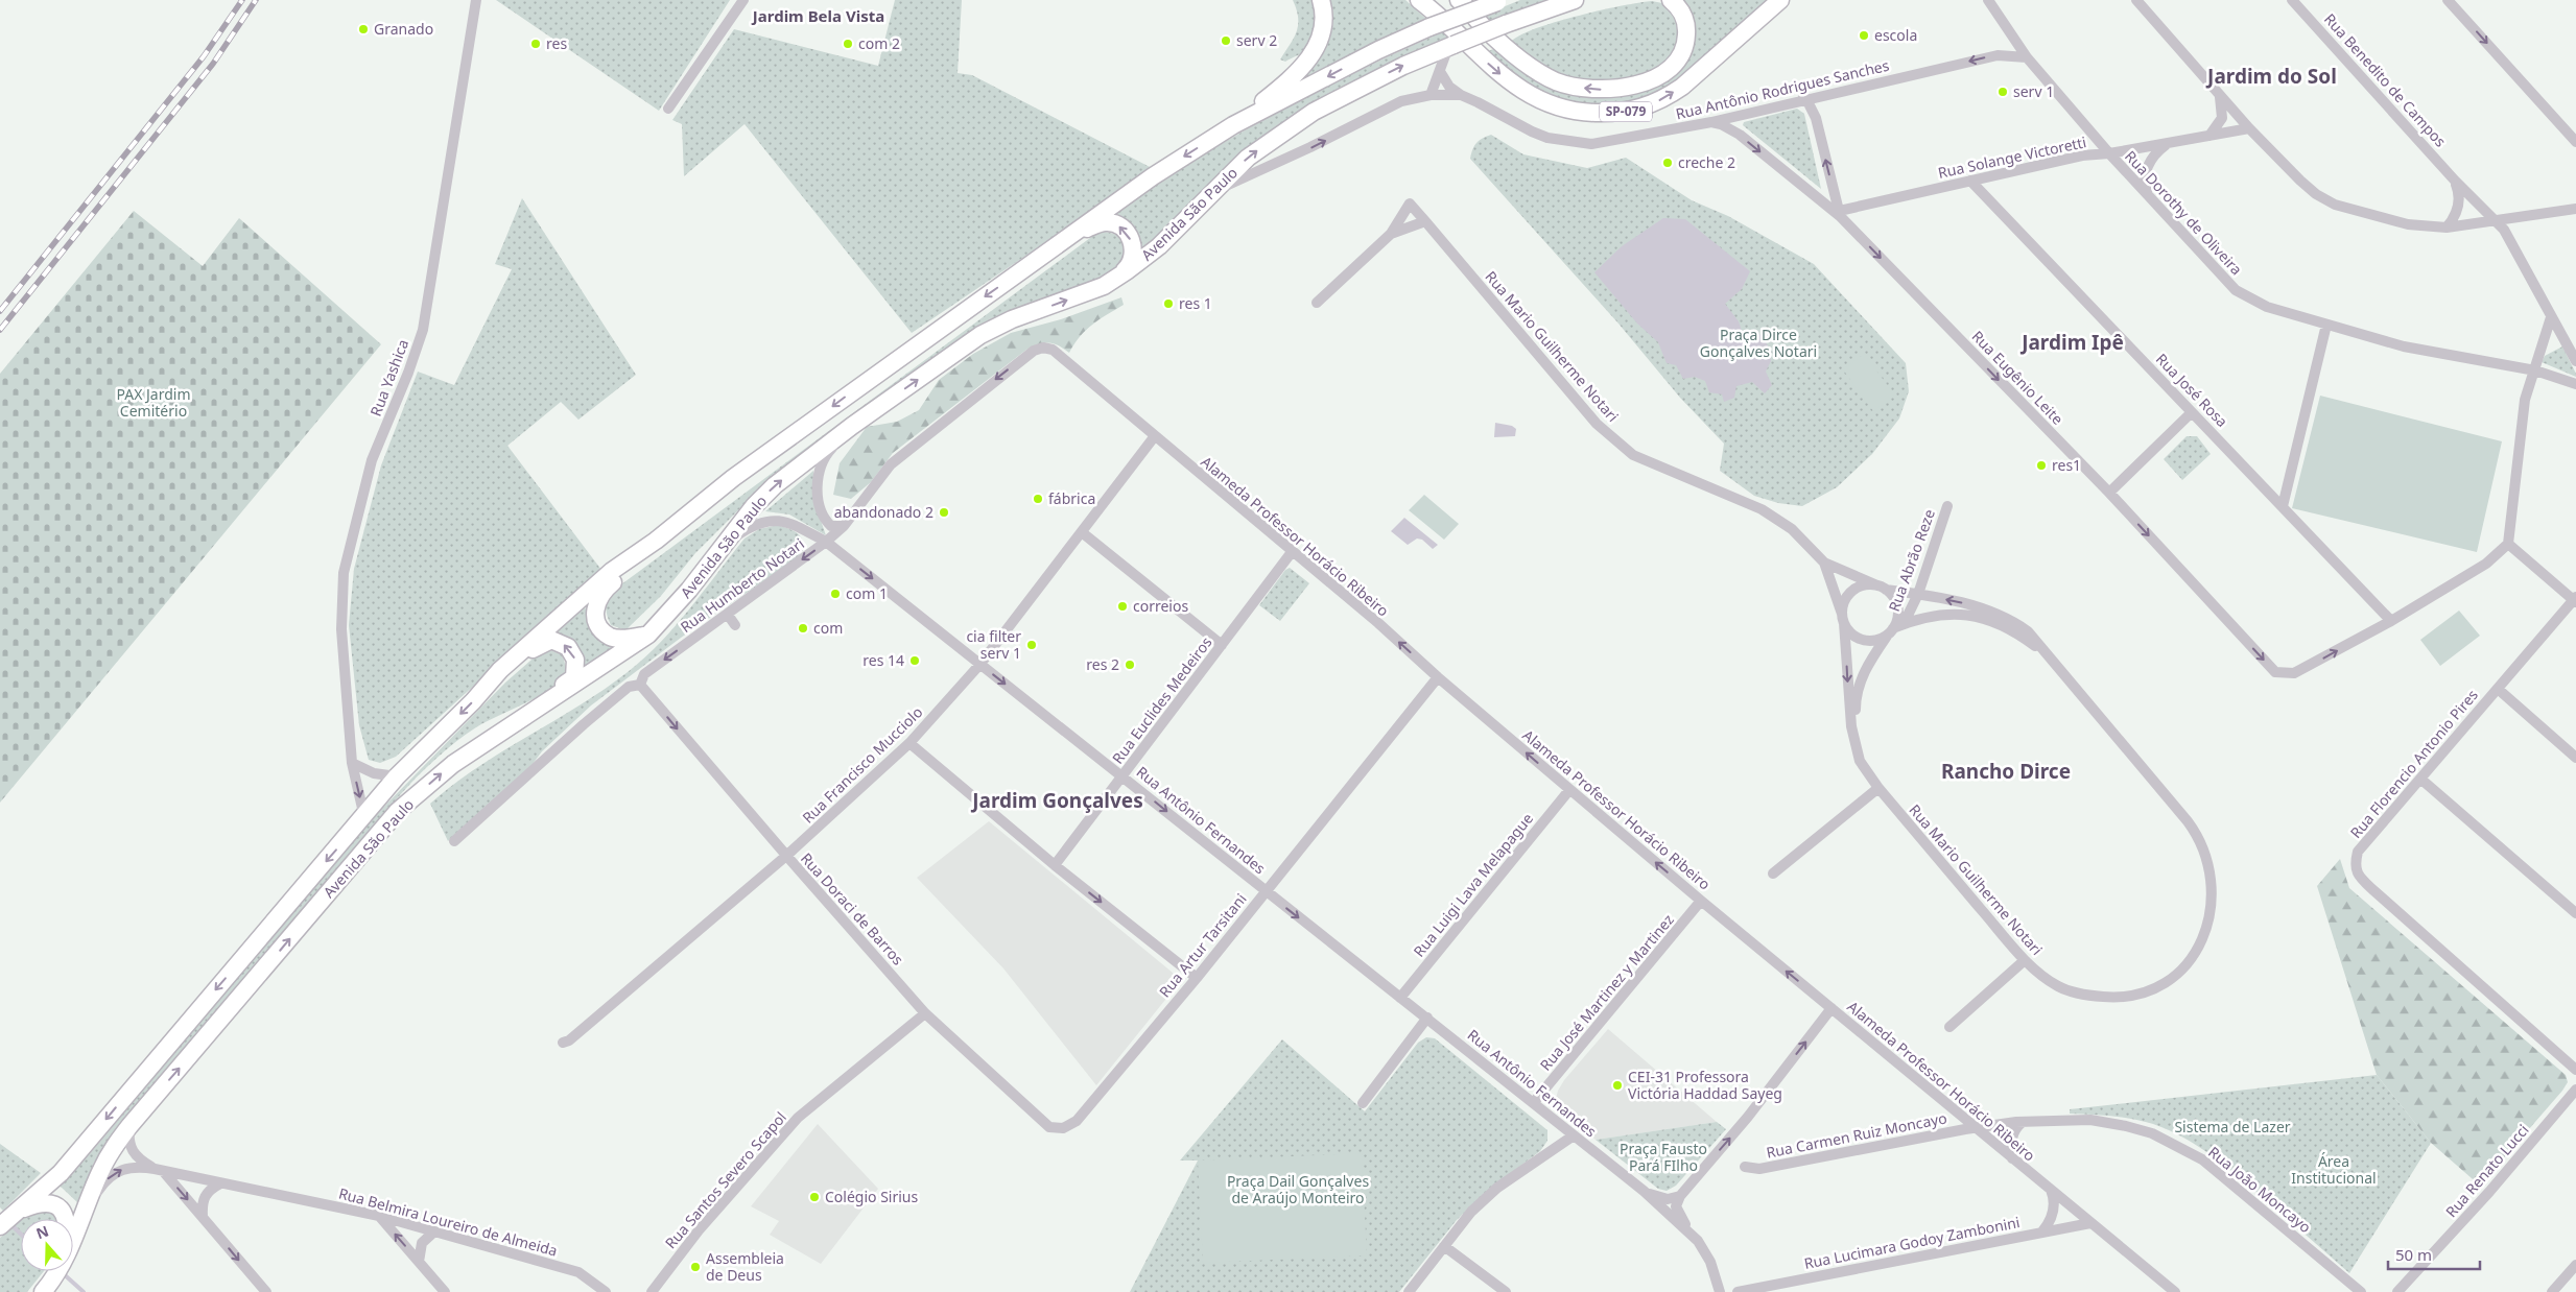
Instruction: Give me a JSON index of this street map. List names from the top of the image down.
{
  "streets": {
    "main road": ["SP-079", "Avenida São Paulo"],
    "street": [
      "Rua Benedito de Campos",
      "Rua Antônio Rodrigues Sanches",
      "Rua Solange Victoretti",
      "Rua Dorothy de Oliveira",
      "Rua Mario Guilherme Notari",
      "Rua Yashica",
      "Rua Eugênio Leite",
      "Rua José Rosa",
      "Alameda Professor Horácio Ribeiro",
      "Rua Abrão Reze",
      "Rua Humberto Notari",
      "Rua Euclides Medeiros",
      "Rua Florencio Antonio Pires",
      "Rua Francisco Mucciolo",
      "Rua Antônio Fernandes",
      "Rua Luigi Lava Melapague",
      "Rua Doraci de Barros",
      "Rua Artur Tarsitani",
      "Rua José Martinez y Martinez",
      "Rua Carmen Ruiz Moncayo",
      "Rua Renato Lucci",
      "Rua Santos Severo Scapol",
      "Rua João Moncayo",
      "Rua Belmira Loureiro de Almeida",
      "Rua Lucimara Godoy Zambonini"
    ]
  },
  "crossings": [
    ["Rua Antônio Rodrigues Sanches", "Rua Dorothy de Oliveira"],
    ["Rua Antônio Rodrigues Sanches", "Avenida São Paulo"],
    ["Rua Antônio Rodrigues Sanches", "Rua Eugênio Leite"],
    ["SP-079", "Avenida São Paulo"],
    ["Rua Solange Victoretti", "Rua Dorothy de Oliveira"],
    ["Rua Solange Victoretti", "Rua Eugênio Leite"],
    ["Rua Solange Victoretti", "Rua José Rosa"],
    ["Avenida São Paulo", "Rua Yashica"],
    ["Avenida São Paulo", "Rua Antônio Fernandes"],
    ["Avenida São Paulo", "Rua Belmira Loureiro de Almeida"],
    ["Rua Mario Guilherme Notari", "Rua Abrão Reze"],
    ["Rua Eugênio Leite", "Rua José Rosa"],
    ["Alameda Professor Horácio Ribeiro", "Rua Humberto Notari"],
    ["Alameda Professor Horácio Ribeiro", "Rua Euclides Medeiros"],
    ["Alameda Professor Horácio Ribeiro", "Rua Francisco Mucciolo"],
    ["Alameda Professor Horácio Ribeiro", "Rua Luigi Lava Melapague"],
    ["Alameda Professor Horácio Ribeiro", "Rua Artur Tarsitani"],
    ["Alameda Professor Horácio Ribeiro", "Rua José Martinez y Martinez"],
    ["Alameda Professor Horácio Ribeiro", "Rua Carmen Ruiz Moncayo"],
    ["Alameda Professor Horácio Ribeiro", "Rua João Moncayo"],
    ["Alameda Professor Horácio Ribeiro", "Rua Lucimara Godoy Zambonini"],
    ["Rua Humberto Notari", "Rua Antônio Fernandes"],
    ["Rua Humberto Notari", "Rua Doraci de Barros"],
    ["Rua Euclides Medeiros", "Rua Antônio Fernandes"],
    ["Rua Francisco Mucciolo", "Rua Antônio Fernandes"],
    ["Rua Francisco Mucciolo", "Rua Doraci de Barros"],
    ["Rua Antônio Fernandes", "Rua Luigi Lava Melapague"],
    ["Rua Antônio Fernandes", "Rua Artur Tarsitani"],
    ["Rua Antônio Fernandes", "Rua José Martinez y Martinez"],
    ["Rua Doraci de Barros", "Rua Artur Tarsitani"],
    ["Rua Doraci de Barros", "Rua Santos Severo Scapol"],
    ["Rua Carmen Ruiz Moncayo", "Rua João Moncayo"]
  ],
  "one_way": [
    "Rua Eugênio Leite",
    "Alameda Professor Horácio Ribeiro",
    "Rua Humberto Notari",
    "Rua Antônio Fernandes",
    "Rua Doraci de Barros"
  ],
  "districts": [
    "Jardim Bela Vista",
    "Jardim do Sol",
    "Jardim Ipê",
    "Rancho Dirce",
    "Jardim Gonçalves"
  ],
  "parks": [
    "Praça Dirce Gonçalves Notari",
    "PAX Jardim Cemitério",
    "Sistema de Lazer",
    "Praça Fausto Pará FIlho",
    "Área Institucional",
    "Praça Dail Gonçalves de Araújo Monteiro"
  ],
  "places": [
    "Granado",
    "escola",
    "serv 2",
    "res",
    "com 2",
    "serv 1",
    "creche 2",
    "res 1",
    "res1",
    "fábrica",
    "abandonado 2",
    "com 1",
    "correios",
    "com",
    "cia filter serv 1",
    "res 14",
    "res 2",
    "CEI-31 Professora Victória Haddad Sayeg",
    "Colégio Sirius",
    "Assembleia de Deus"
  ],
  "scale_bar": "50 m",
  "north": "top"
}
